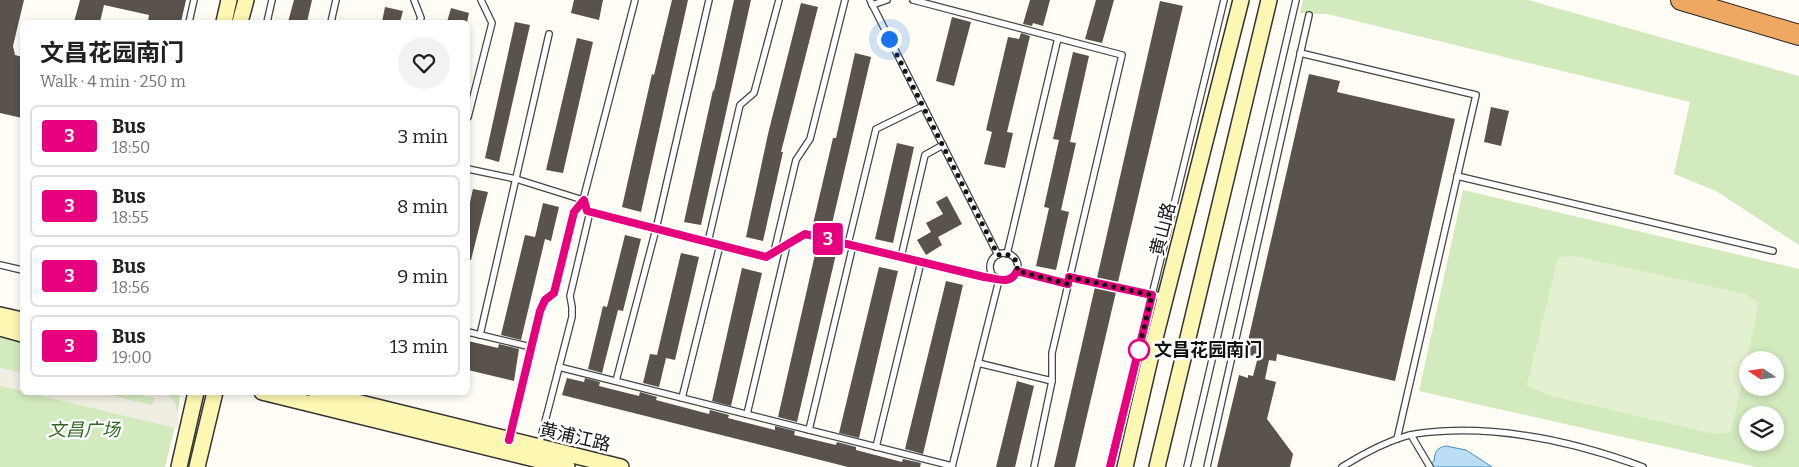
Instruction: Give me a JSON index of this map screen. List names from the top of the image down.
{
  "streets": {
    "main road": ["黄山路", "黄浦江路"]
  },
  "parks": ["文昌广场"],
  "places": ["文昌花园南门"],
  "lines": ["bus line 3"],
  "north": "left",
  "page": {
    "on_map": "3",
    "heading": ["文昌花园南门", "Walk · 4 min · 250 m"],
    "list": [
      {
        "mark": "3",
        "name": "Bus",
        "note": "18:50",
        "value": "3 min"
      },
      {
        "mark": "3",
        "name": "Bus",
        "note": "18:55",
        "value": "8 min"
      },
      {
        "mark": "3",
        "name": "Bus",
        "note": "18:56",
        "value": "9 min"
      },
      {
        "mark": "3",
        "name": "Bus",
        "note": "19:00",
        "value": "13 min"
      }
    ]
  }
}
